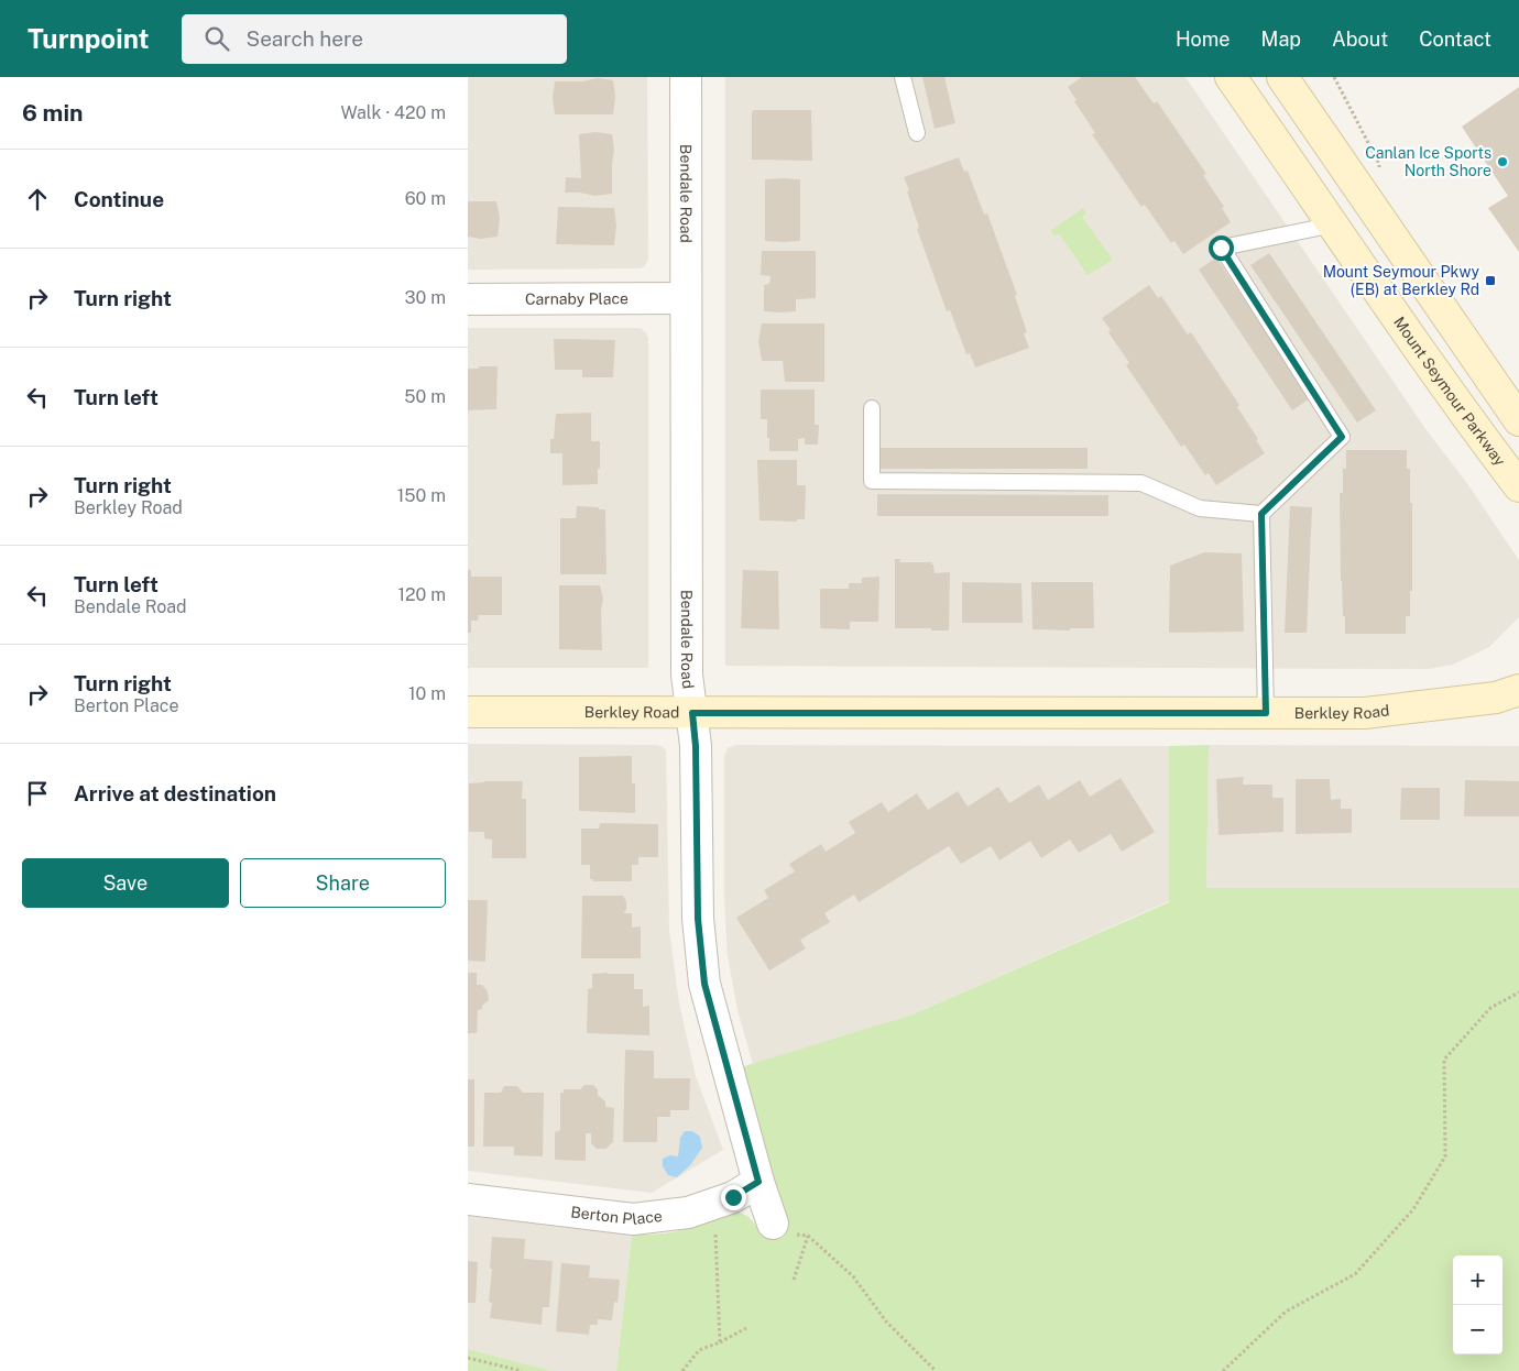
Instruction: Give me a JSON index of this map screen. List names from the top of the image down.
{
  "streets": {
    "street": [
      "Bendale Road",
      "Carnaby Place",
      "Mount Seymour Parkway",
      "Berkley Road",
      "Berton Place"
    ]
  },
  "crossings": [
    ["Bendale Road", "Carnaby Place"],
    ["Bendale Road", "Berkley Road"],
    ["Bendale Road", "Berton Place"]
  ],
  "places": {
    "other": ["Canlan Ice Sports North Shore"],
    "transit": ["Mount Seymour Pkwy (EB) at Berkley Rd"]
  },
  "page": {
    "header": "Turnpoint",
    "search": "Search here",
    "nav": [
      "Home",
      "Map",
      "About",
      "Contact"
    ],
    "heading": ["6 min", "Walk · 420 m"],
    "list": [
      ["Continue", "60 m"],
      ["Turn right", "30 m"],
      ["Turn left", "50 m"],
      ["Turn right", "Berkley Road", "150 m"],
      ["Turn left", "Bendale Road", "120 m"],
      ["Turn right", "Berton Place", "10 m"],
      "Arrive at destination"
    ],
    "buttons": ["Save", "Share"],
    "map_buttons": ["+", "−"]
  }
}
